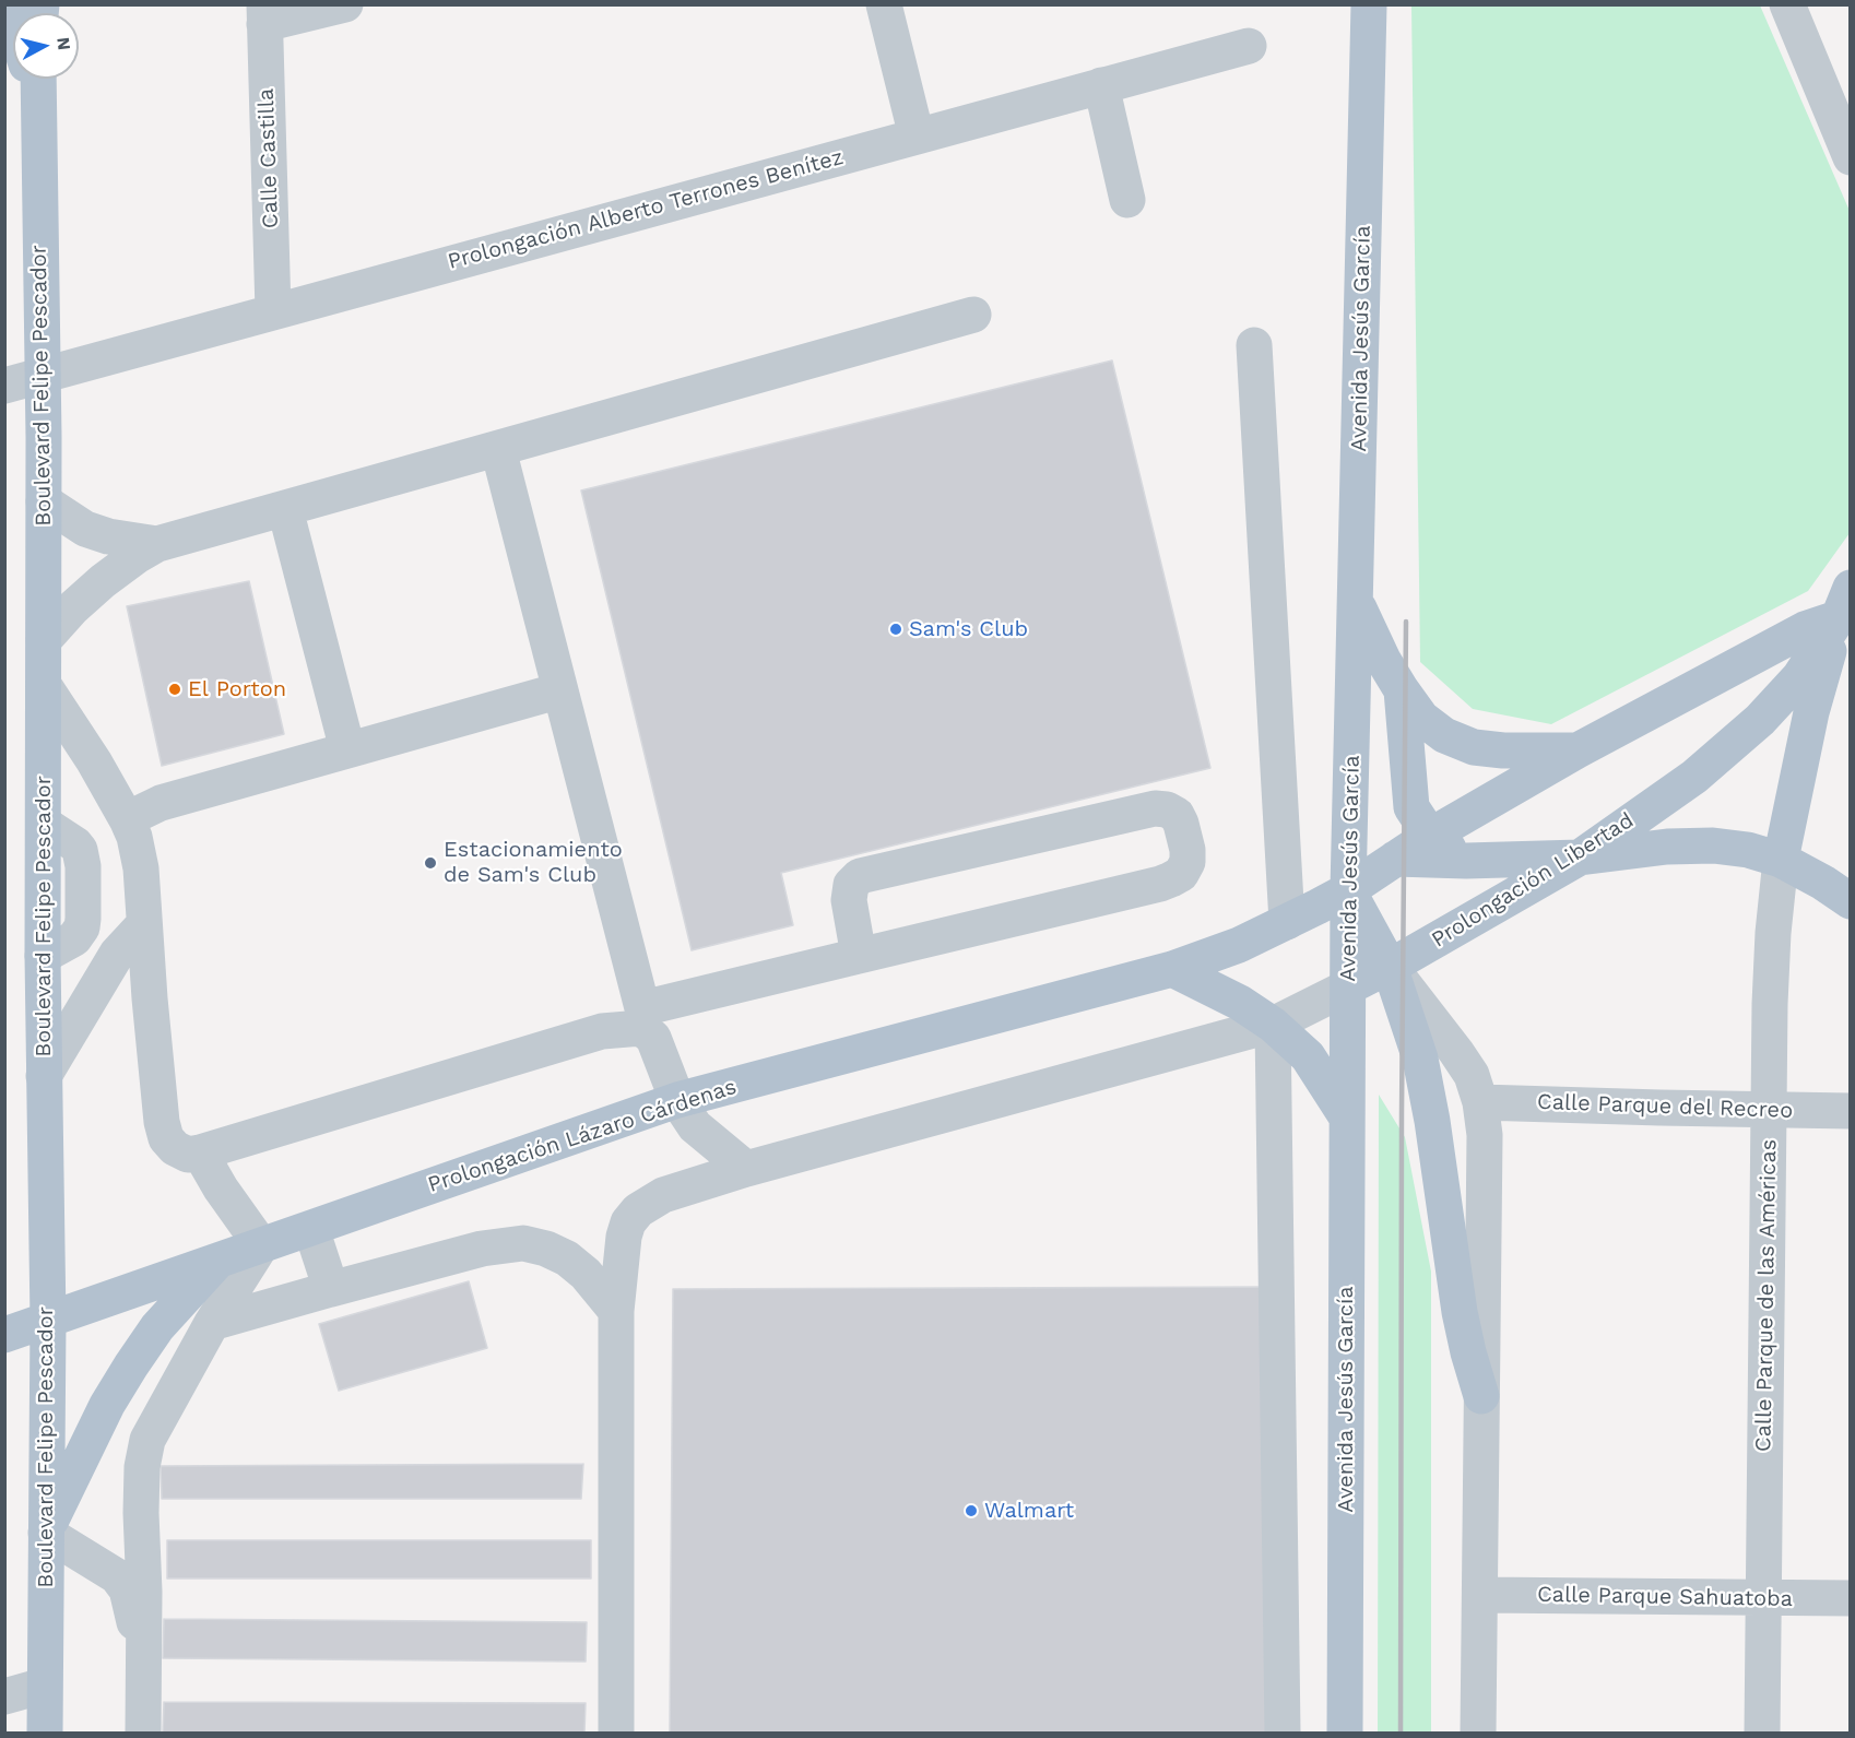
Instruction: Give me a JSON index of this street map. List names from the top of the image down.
{
  "streets": {
    "main road": [
      "Avenida Jesús García",
      "Boulevard Felipe Pescador",
      "Prolongación Libertad",
      "Prolongación Lázaro Cárdenas"
    ],
    "street": [
      "Calle Castilla",
      "Prolongación Alberto Terrones Benítez",
      "Calle Parque del Recreo",
      "Calle Parque de las Américas",
      "Calle Parque Sahuatoba"
    ]
  },
  "crossings": [
    ["Calle Castilla", "Prolongación Alberto Terrones Benítez"],
    ["Prolongación Alberto Terrones Benítez", "Boulevard Felipe Pescador"],
    ["Avenida Jesús García", "Prolongación Libertad"],
    ["Avenida Jesús García", "Calle Parque del Recreo"],
    ["Avenida Jesús García", "Prolongación Lázaro Cárdenas"],
    ["Avenida Jesús García", "Calle Parque Sahuatoba"],
    ["Boulevard Felipe Pescador", "Prolongación Lázaro Cárdenas"],
    ["Calle Parque del Recreo", "Calle Parque de las Américas"],
    ["Calle Parque de las Américas", "Calle Parque Sahuatoba"]
  ],
  "places": [
    "Sam's Club",
    "El Porton",
    "Estacionamiento de Sam's Club",
    "Walmart"
  ],
  "north": "right"
}
